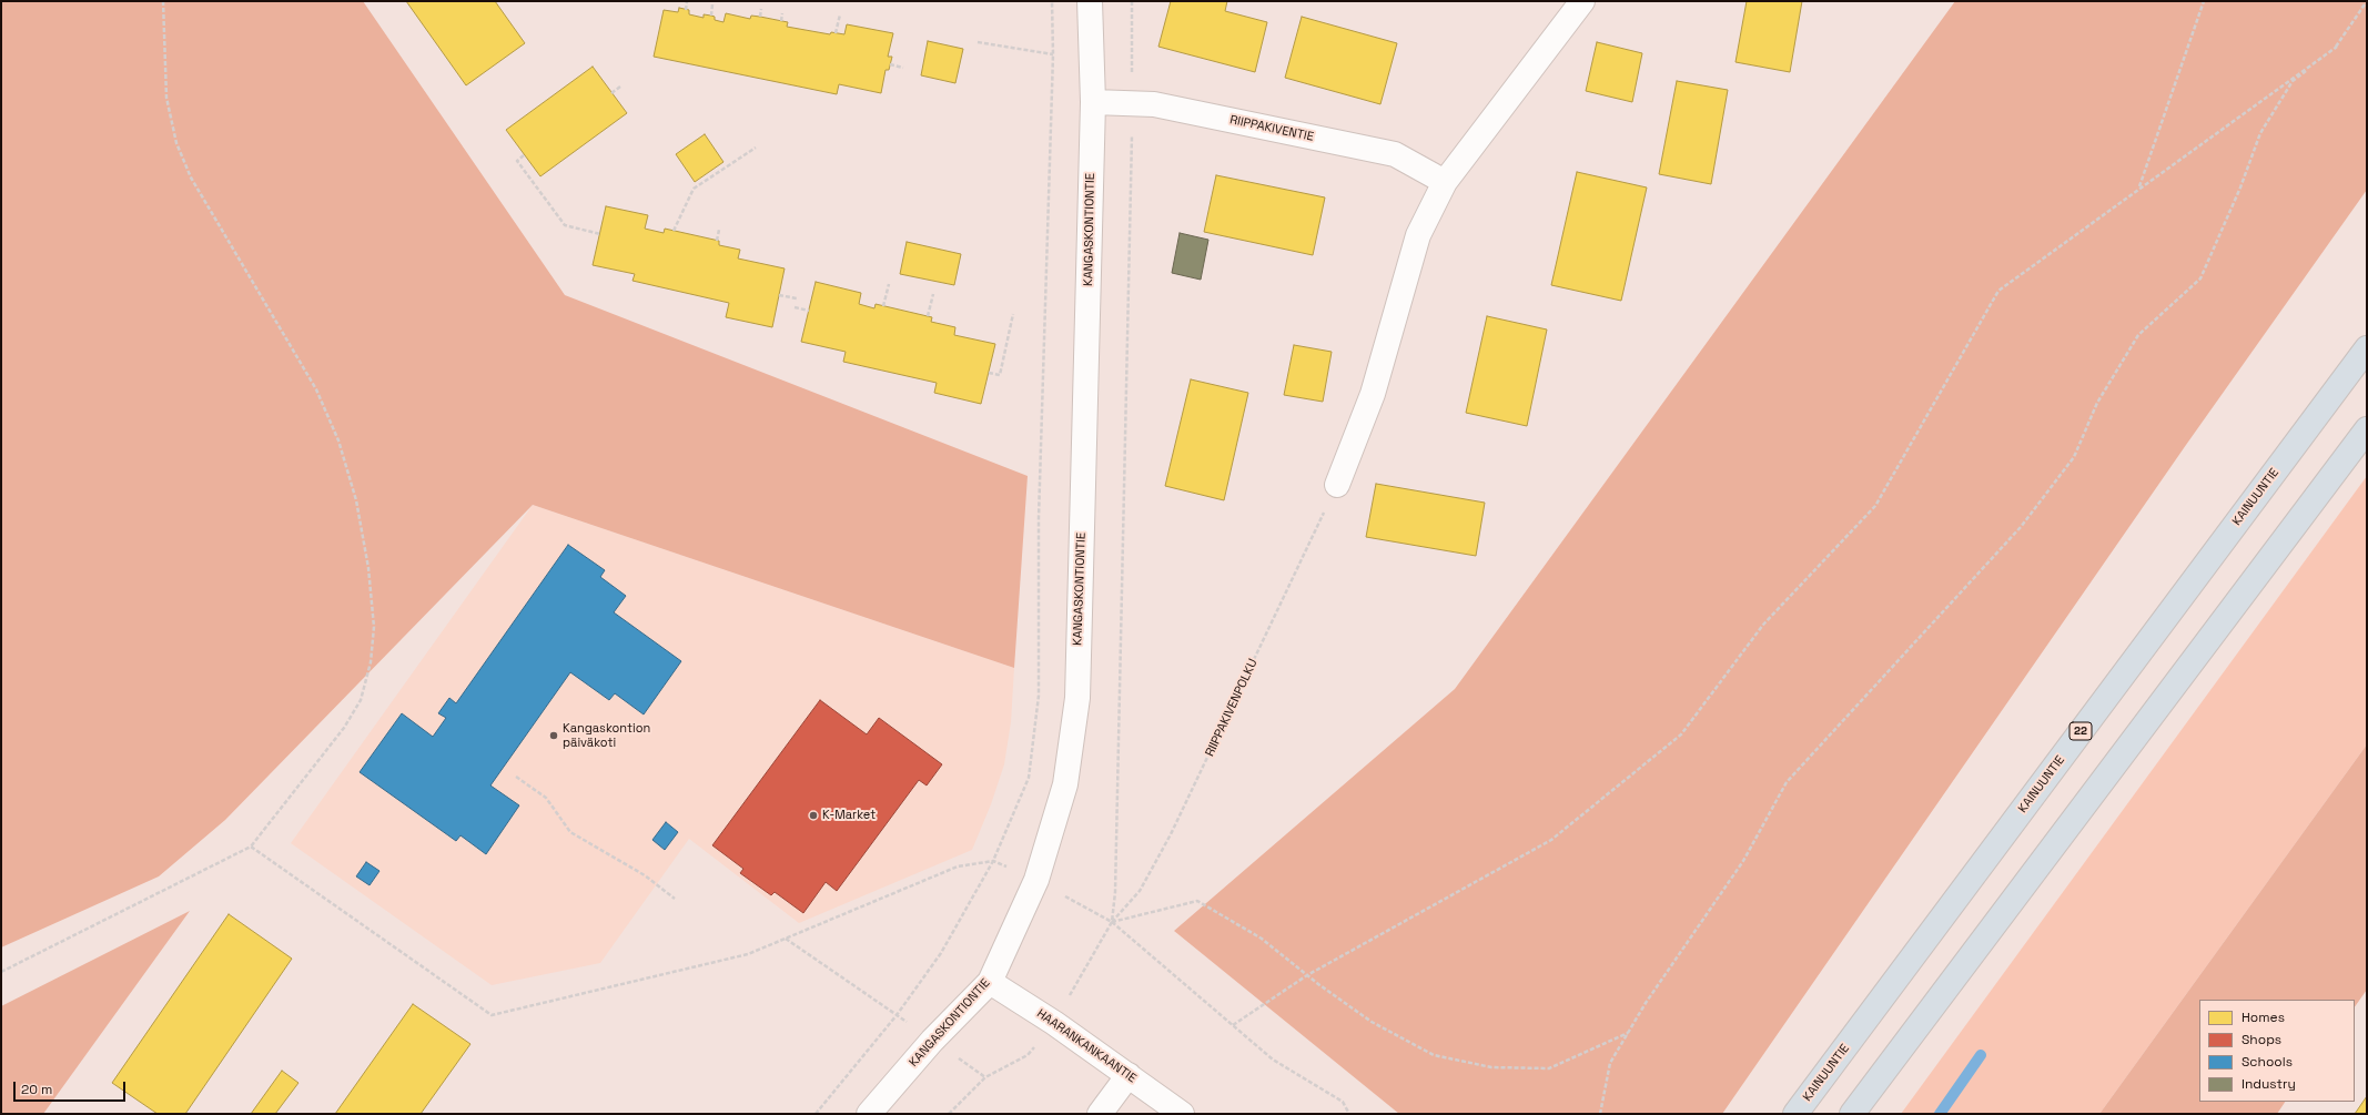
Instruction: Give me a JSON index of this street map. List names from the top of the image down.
{
  "streets": {
    "highway": ["KAINUUNTIE", "22"],
    "street": ["RIIPPAKIVENTIE", "KANGASKONTIONTIE", "HAARANKANKAANTIE"],
    "path": ["RIIPPAKIVENPOLKU"]
  },
  "crossings": [
    ["RIIPPAKIVENTIE", "KANGASKONTIONTIE"],
    ["KANGASKONTIONTIE", "HAARANKANKAANTIE"]
  ],
  "places": ["Kangaskontion päiväkoti", "K-Market"],
  "legend": [
    "Homes",
    "Shops",
    "Schools",
    "Industry"
  ],
  "scale_bar": "20 m"
}
